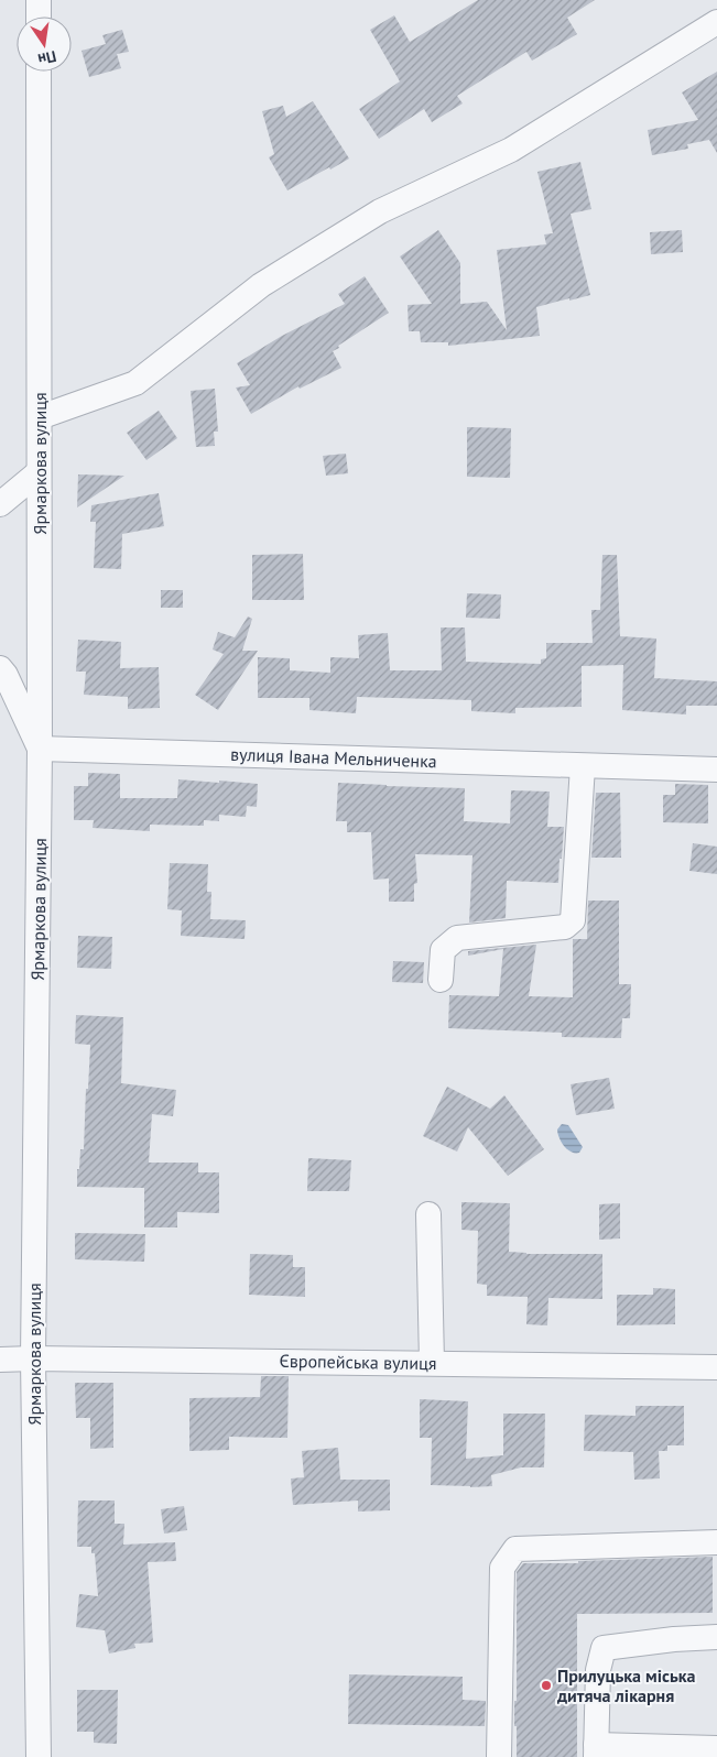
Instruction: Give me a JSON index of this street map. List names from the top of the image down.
{
  "streets": {
    "street": ["Ярмаркова вулиця", "вулиця Івана Мельниченка", "Європейська вулиця"]
  },
  "crossings": [
    ["Ярмаркова вулиця", "вулиця Івана Мельниченка"],
    ["Ярмаркова вулиця", "Європейська вулиця"]
  ],
  "places": ["Прилуцька міська дитяча лікарня"],
  "north": "bottom"
}
